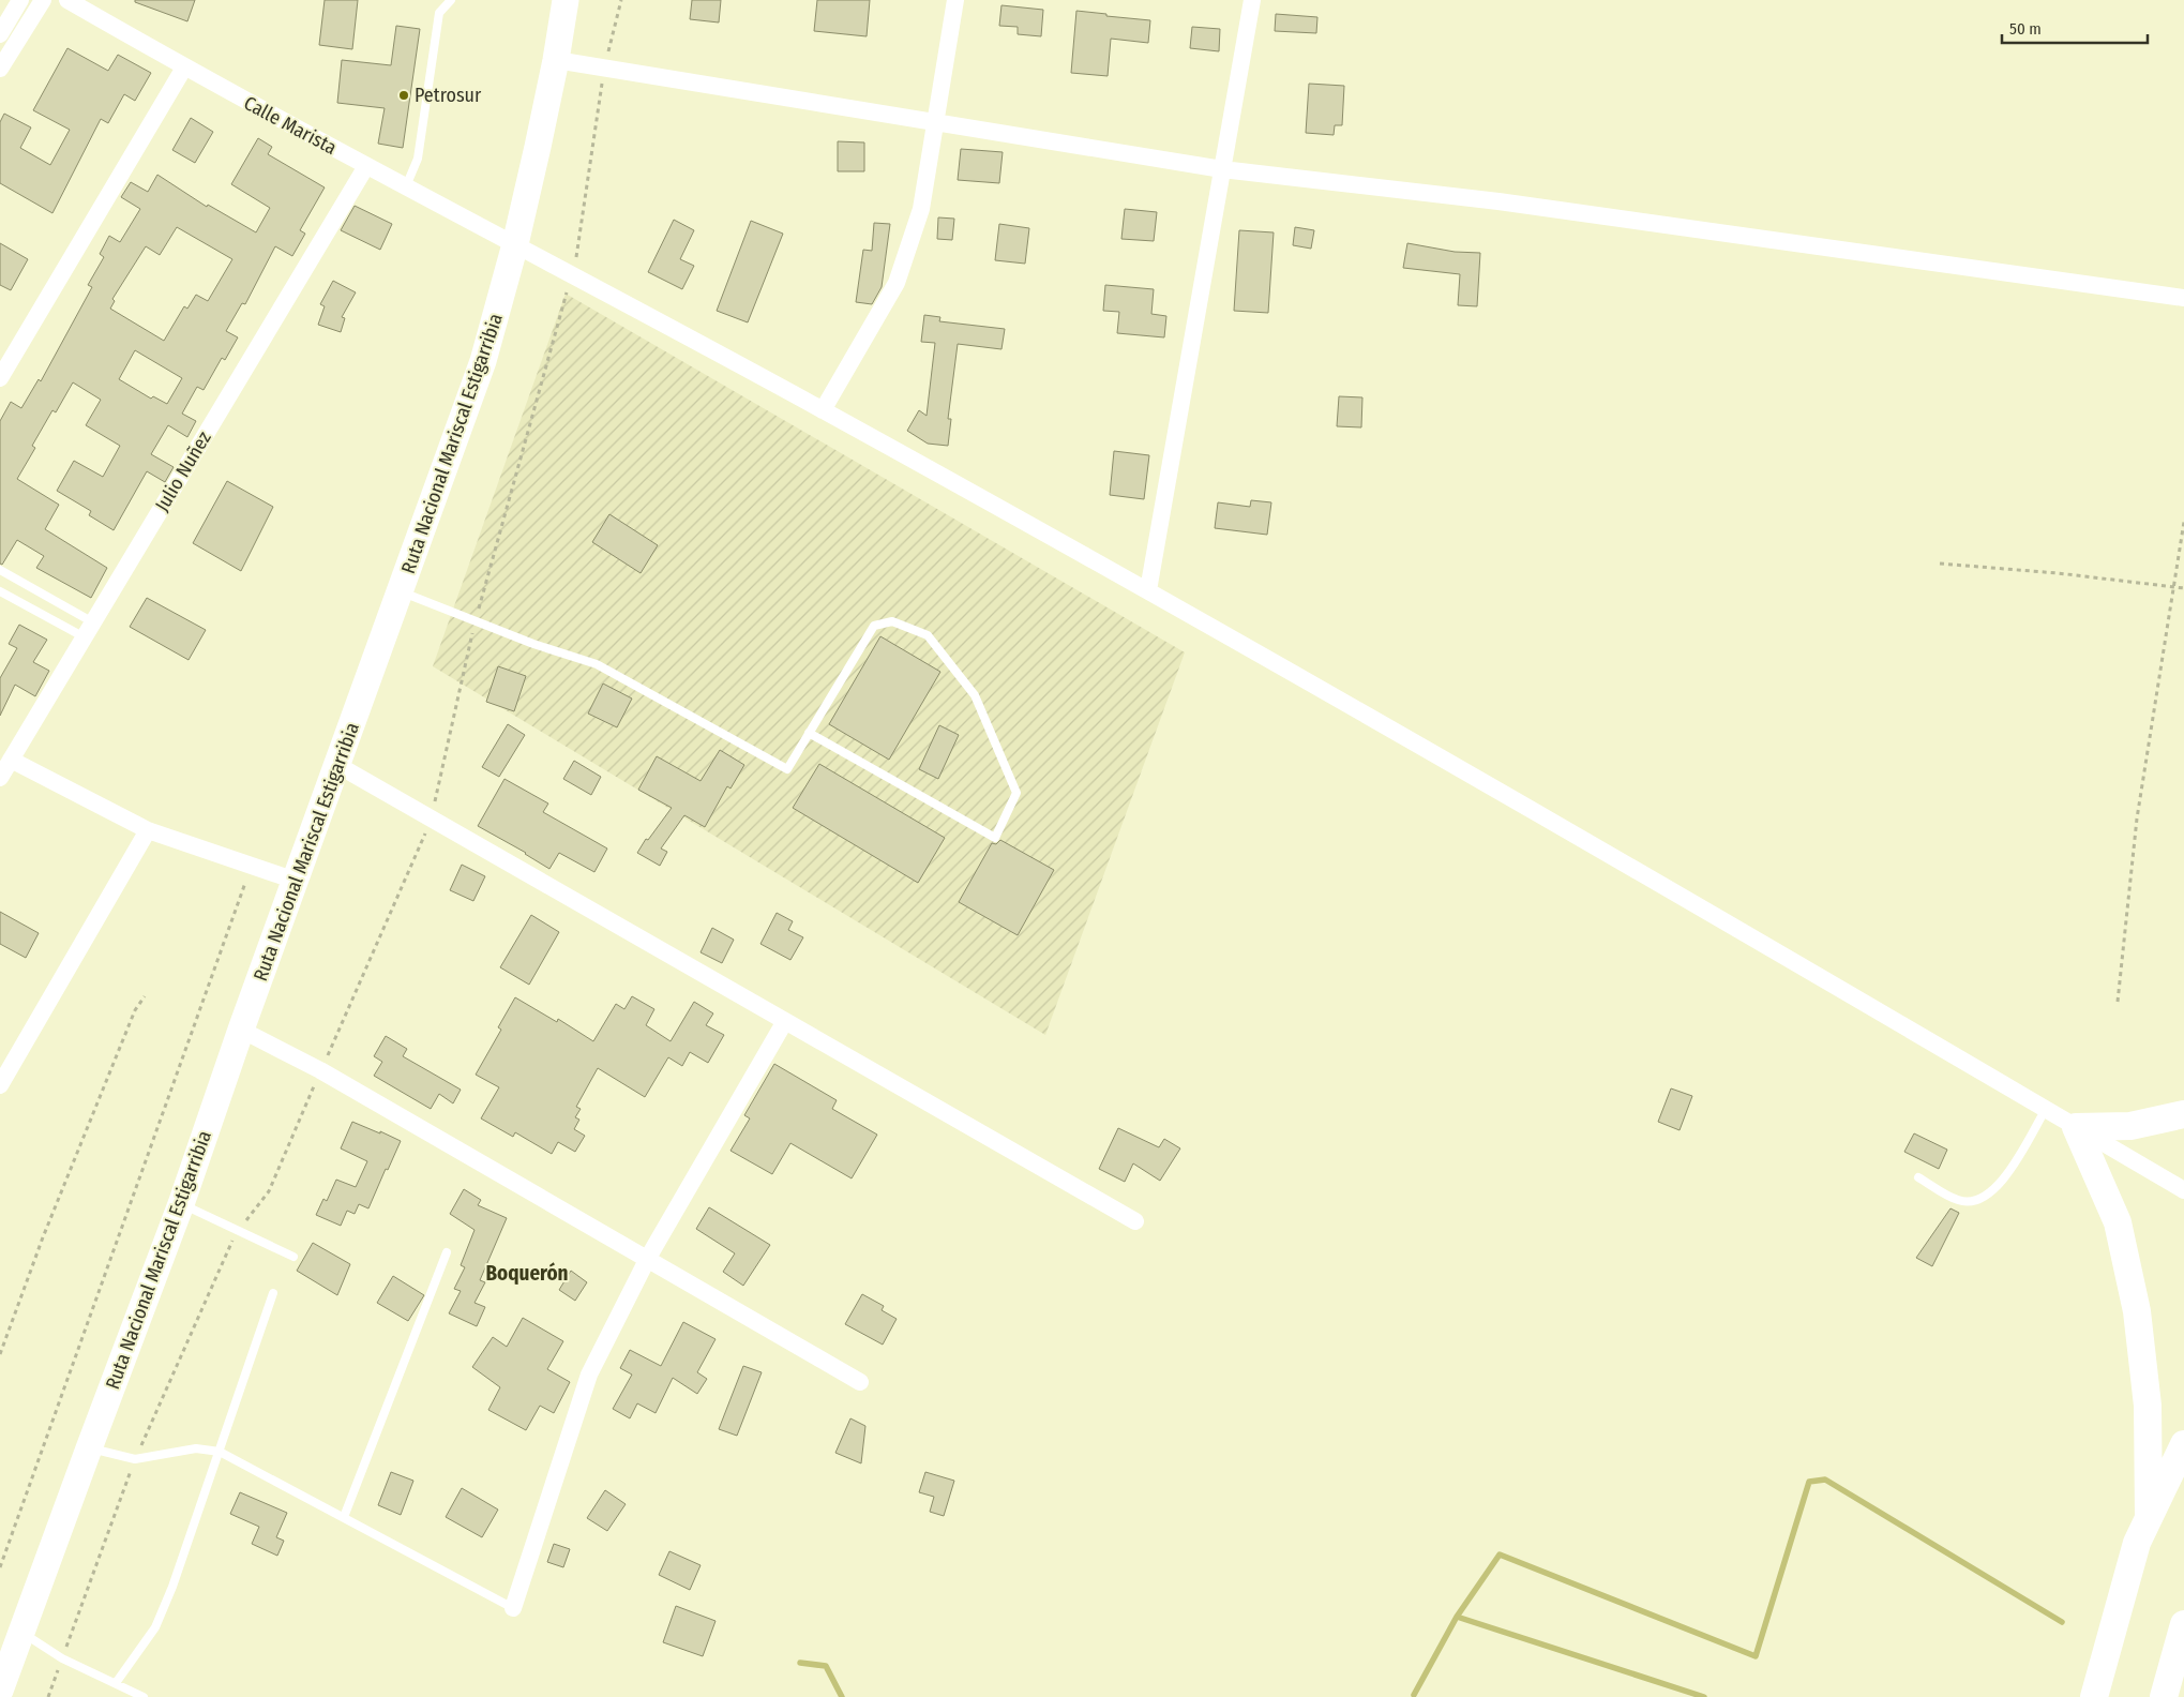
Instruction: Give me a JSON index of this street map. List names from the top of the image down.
{
  "streets": {
    "main road": ["Ruta Nacional Mariscal Estigarribia"],
    "street": ["Calle Marista", "Julio Nuñez"]
  },
  "crossings": [
    ["Calle Marista", "Ruta Nacional Mariscal Estigarribia"],
    ["Calle Marista", "Julio Nuñez"]
  ],
  "districts": ["Boquerón"],
  "places": ["Petrosur"],
  "scale_bar": "50 m"
}
